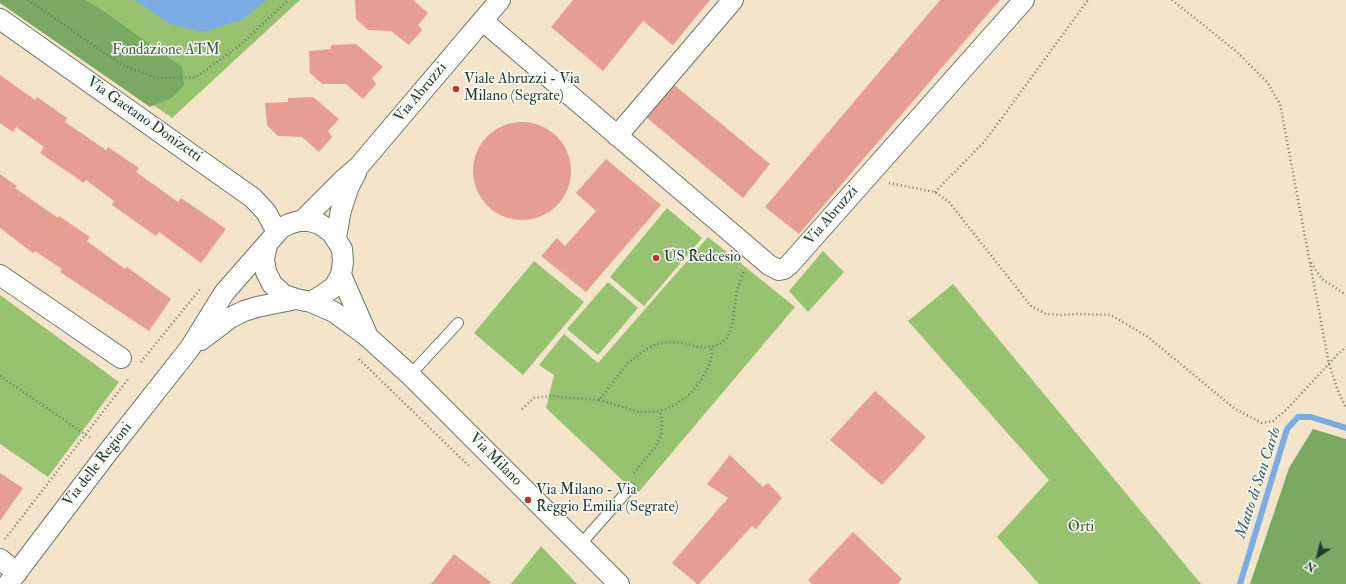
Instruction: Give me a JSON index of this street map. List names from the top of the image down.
{
  "streets": {
    "street": [
      "Via Abruzzi",
      "Via Gaetano Donizetti",
      "Via Milano",
      "Via delle Regioni"
    ]
  },
  "crossings": [
    ["Via Abruzzi", "Via Gaetano Donizetti"],
    ["Via Abruzzi", "Via Milano"],
    ["Via Gaetano Donizetti", "Via Milano"]
  ],
  "water": ["Matto di San Carlo"],
  "parks": ["Fondazione ATM", "Orti"],
  "places": ["Viale Abruzzi - Via Milano (Segrate)", "US Redcesio", "Via Milano - Via Reggio Emilia (Segrate)"],
  "north": "bottom left"
}
